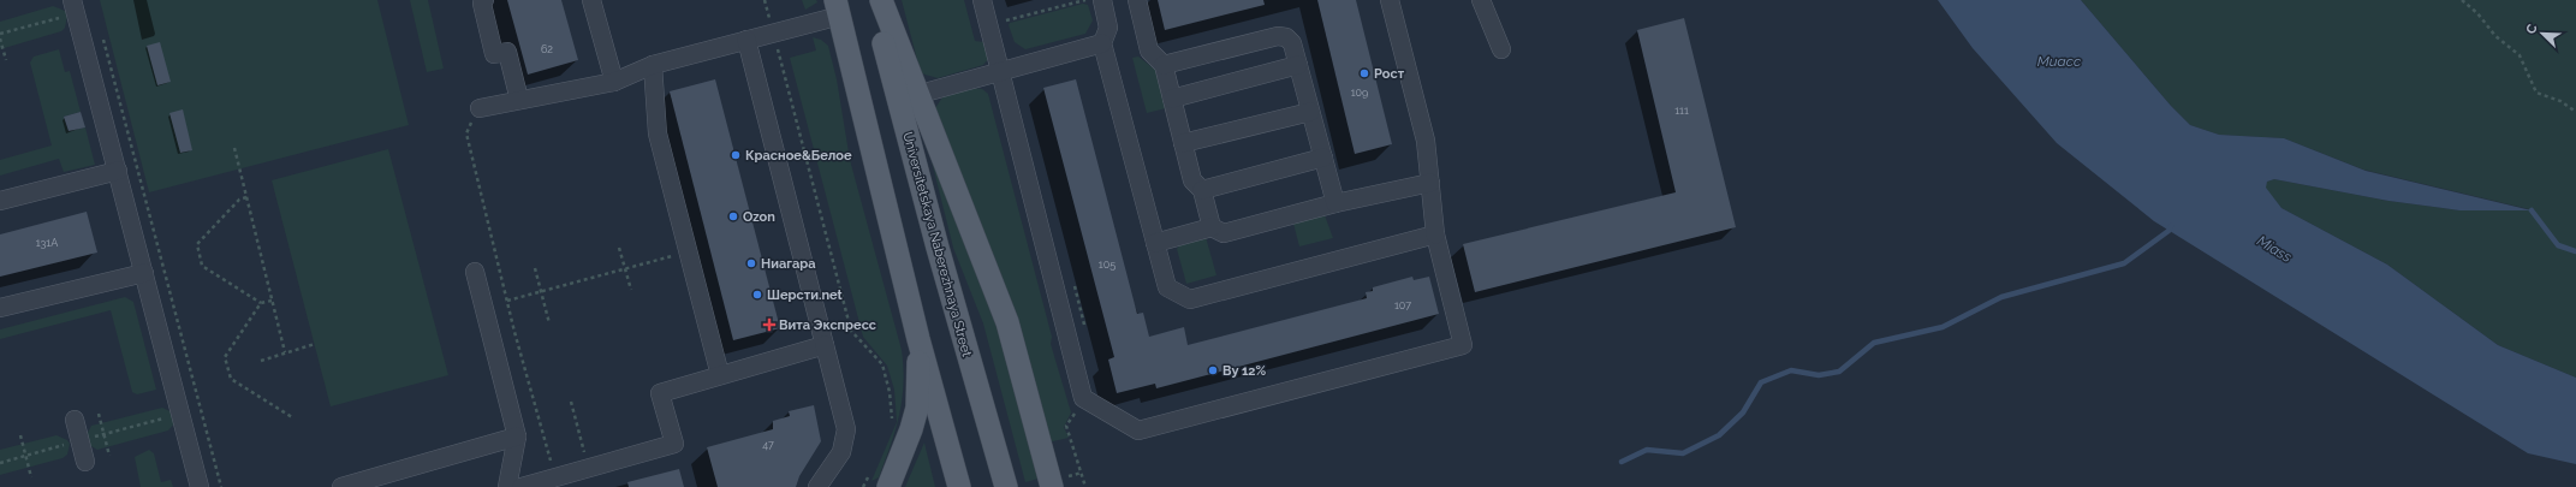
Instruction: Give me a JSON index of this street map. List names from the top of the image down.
{
  "streets": {
    "main road": ["Universitetskaya Naberezhnaya Street"]
  },
  "water": ["Миасс", "Miass"],
  "places": {
    "other": [
      "Рост",
      "Красное&Белое",
      "Ozon",
      "Ниагара",
      "Шерсти.net",
      "Ву 12%"
    ],
    "health": ["Вита Экспресс"]
  },
  "house_numbers": [
    "62",
    "109",
    "111",
    "131А",
    "105",
    "107",
    "47"
  ],
  "north": "top left"
}
